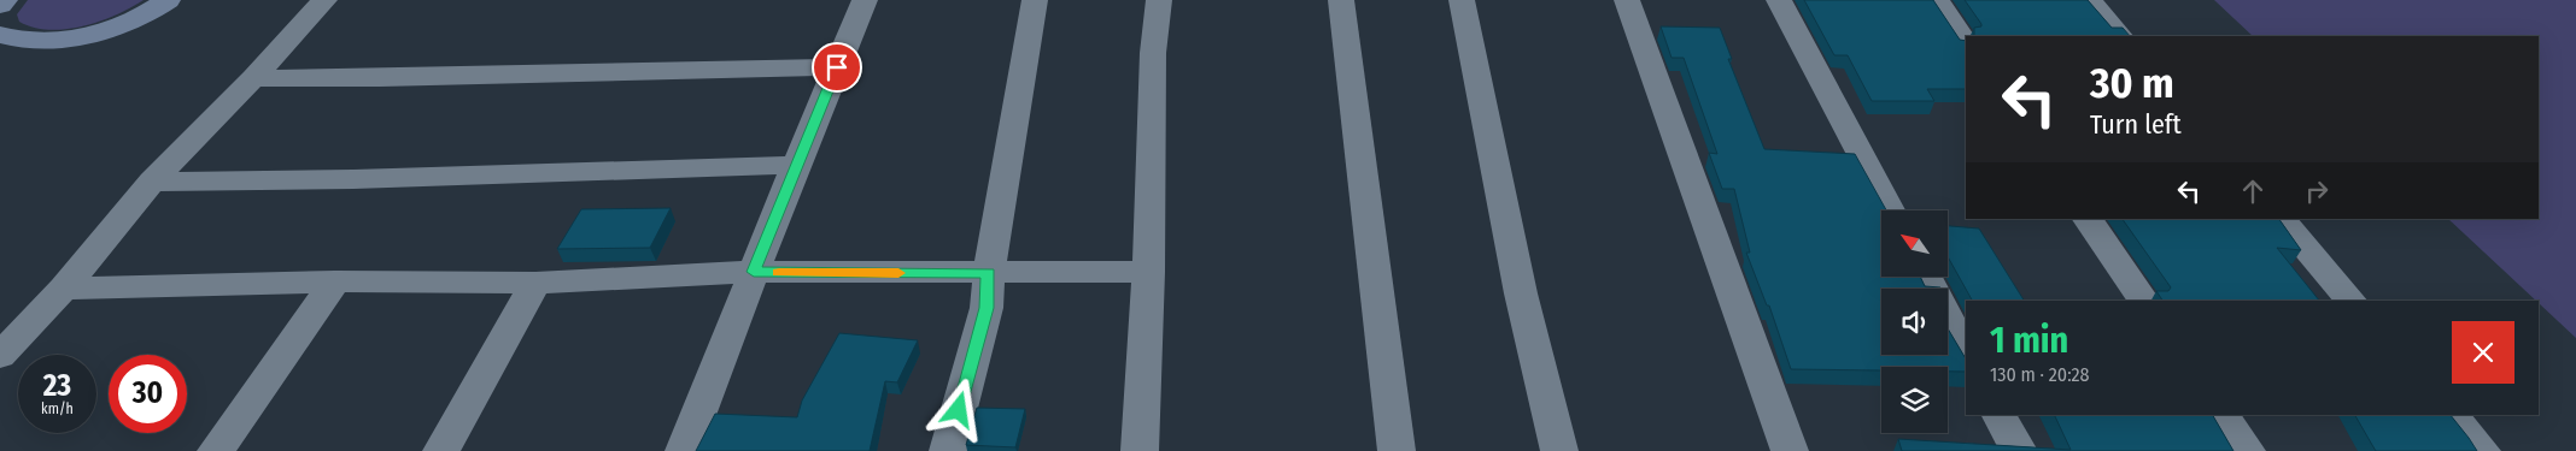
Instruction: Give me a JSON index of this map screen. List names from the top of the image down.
{
  "north": "top left",
  "page": {
    "turn": ["30 m", "Turn left"],
    "heading": ["1 min", "130 m · 20:28"],
    "speed": "23 km/h",
    "limit": "30"
  }
}
